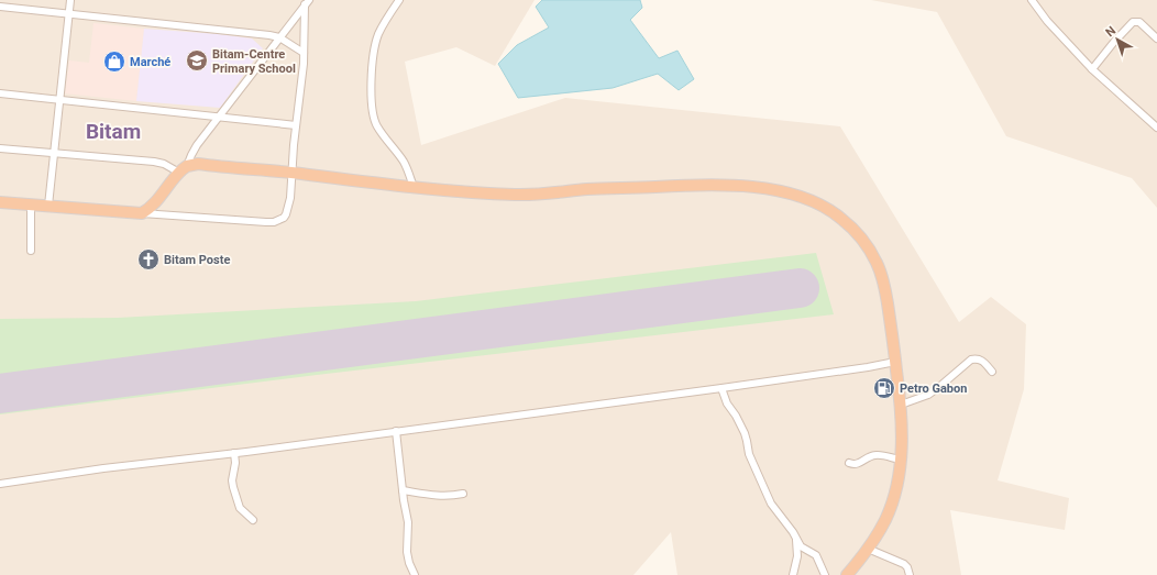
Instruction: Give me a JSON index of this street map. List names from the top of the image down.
{
  "districts": ["Bitam"],
  "places": {
    "school or university": ["Bitam-Centre Primary School"],
    "shop": ["Marché"],
    "church": ["Bitam Poste"],
    "fuel station": ["Petro Gabon"]
  },
  "north": "top left"
}
